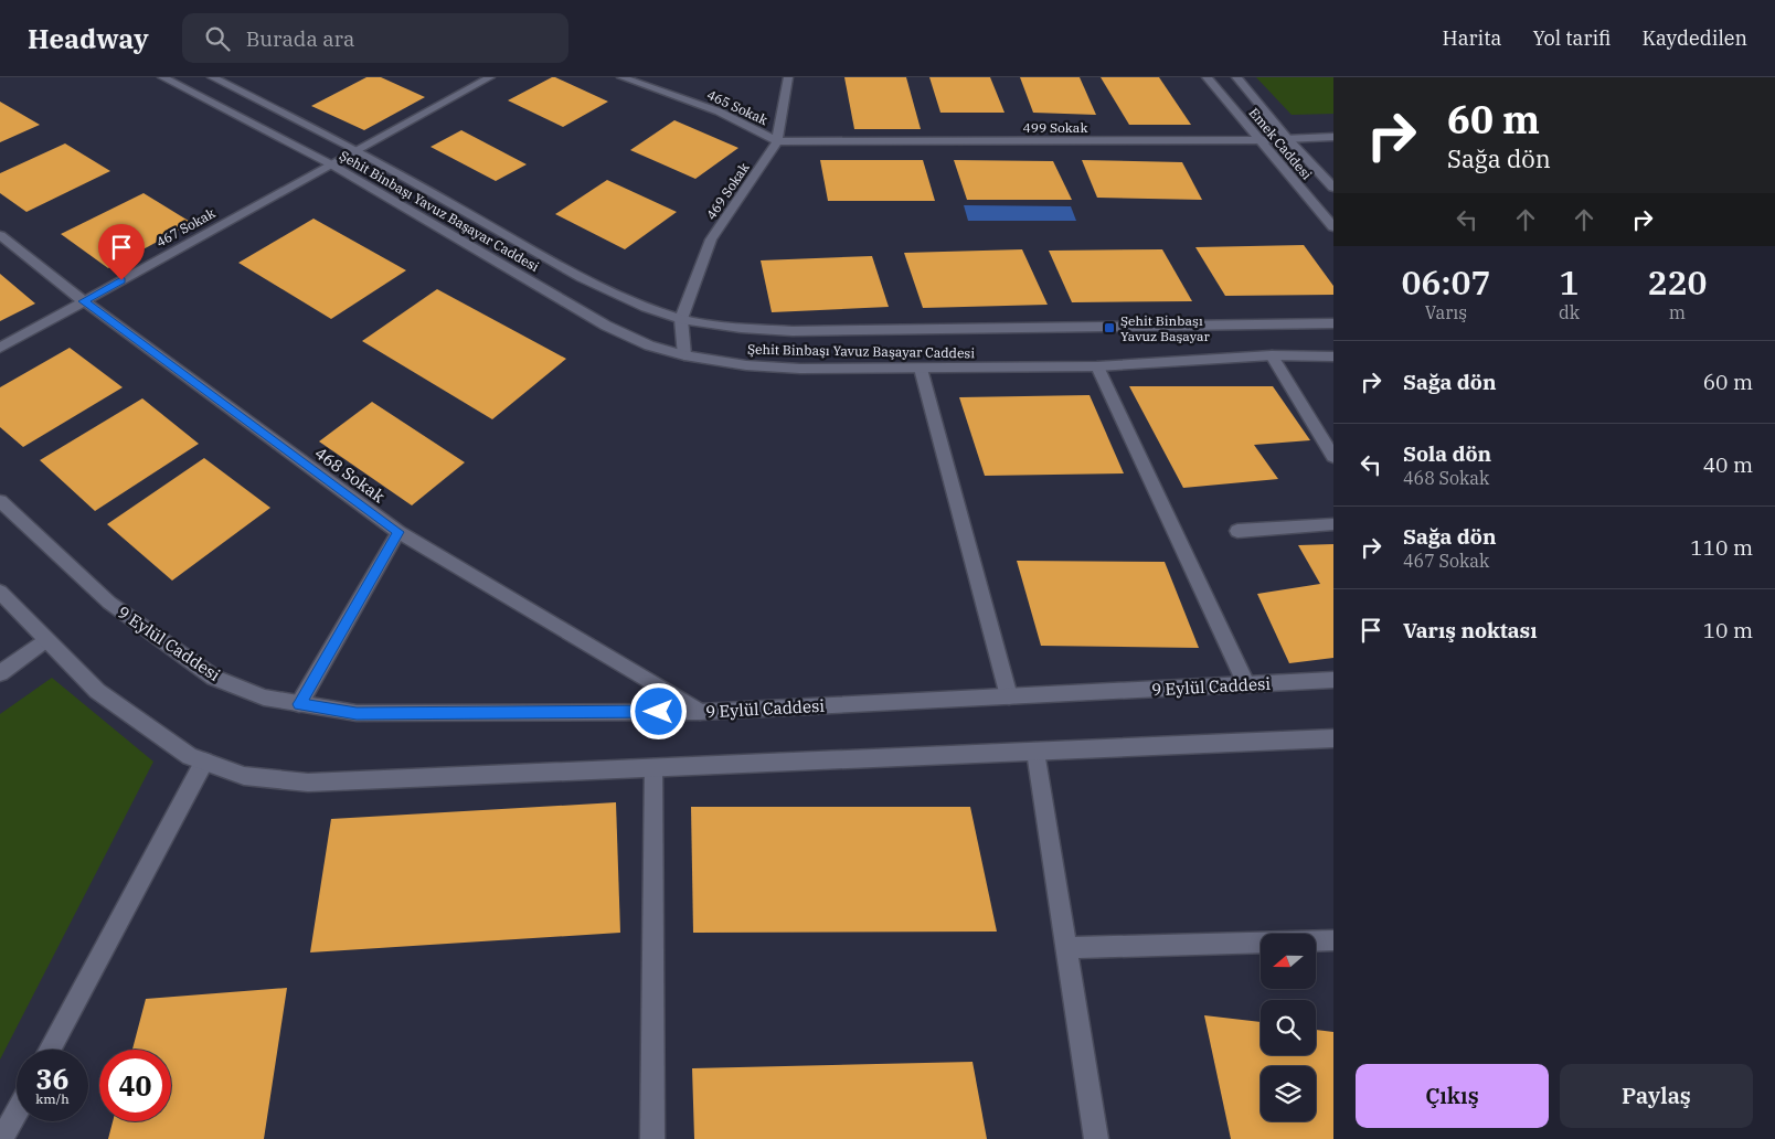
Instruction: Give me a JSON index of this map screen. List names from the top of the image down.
{
  "streets": {
    "street": [
      "465 Sokak",
      "499 Sokak",
      "Emek Caddesi",
      "469 Sokak",
      "Şehit Binbaşı Yavuz Başayar Caddesi",
      "467 Sokak",
      "468 Sokak",
      "9 Eylül Caddesi"
    ]
  },
  "crossings": [
    ["465 Sokak", "499 Sokak"],
    ["465 Sokak", "469 Sokak"],
    ["499 Sokak", "Emek Caddesi"],
    ["499 Sokak", "469 Sokak"],
    ["469 Sokak", "Şehit Binbaşı Yavuz Başayar Caddesi"],
    ["Şehit Binbaşı Yavuz Başayar Caddesi", "467 Sokak"],
    ["467 Sokak", "468 Sokak"],
    ["468 Sokak", "9 Eylül Caddesi"]
  ],
  "places": {
    "transit": ["Şehit Binbaşı Yavuz Başayar"]
  },
  "north": "left",
  "page": {
    "header": "Headway",
    "search": "Burada ara",
    "nav": ["Harita", "Yol tarifi", "Kaydedilen"],
    "turn": ["60 m", "Sağa dön"],
    "eta": [
      "06:07",
      "Varış",
      "1",
      "dk",
      "220",
      "m"
    ],
    "list": [
      {
        "name": "Sağa dön",
        "value": "60 m"
      },
      {
        "name": "Sola dön",
        "note": "468 Sokak",
        "value": "40 m"
      },
      {
        "name": "Sağa dön",
        "note": "467 Sokak",
        "value": "110 m"
      },
      {
        "name": "Varış noktası",
        "value": "10 m"
      }
    ],
    "speed": "36 km/h",
    "limit": "40",
    "buttons": ["Çıkış", "Paylaş"]
  }
}
